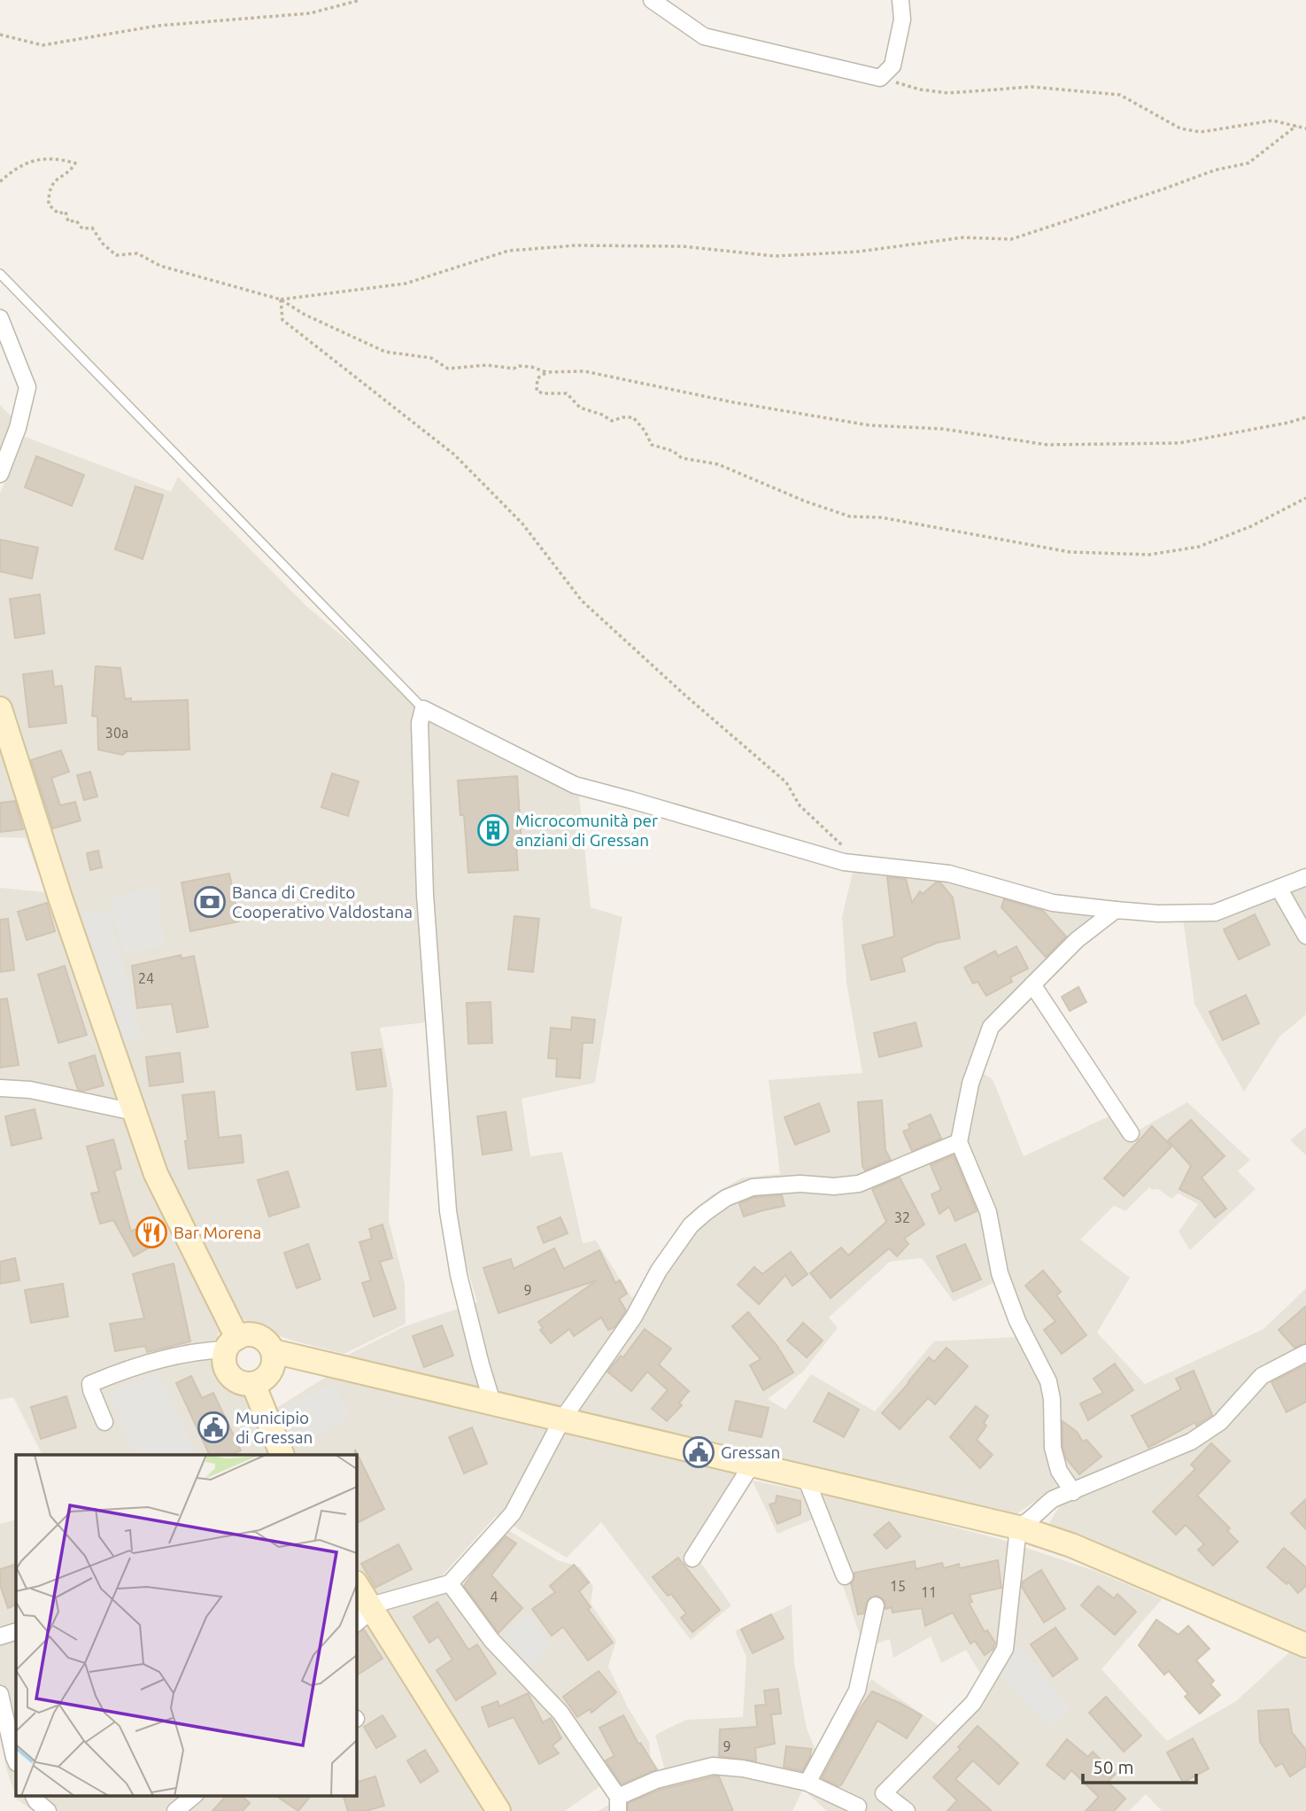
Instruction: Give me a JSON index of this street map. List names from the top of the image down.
{
  "places": {
    "building": ["Microcomunità per anziani di Gressan"],
    "bank": ["Banca di Credito Cooperativo Valdostana"],
    "restaurant": ["Bar Morena"],
    "public building": ["Municipio di Gressan", "Gressan"]
  },
  "house_numbers": [
    "30a",
    "24",
    "32",
    "9",
    "15",
    "11",
    "4",
    "9"
  ],
  "scale_bar": "50 m"
}
